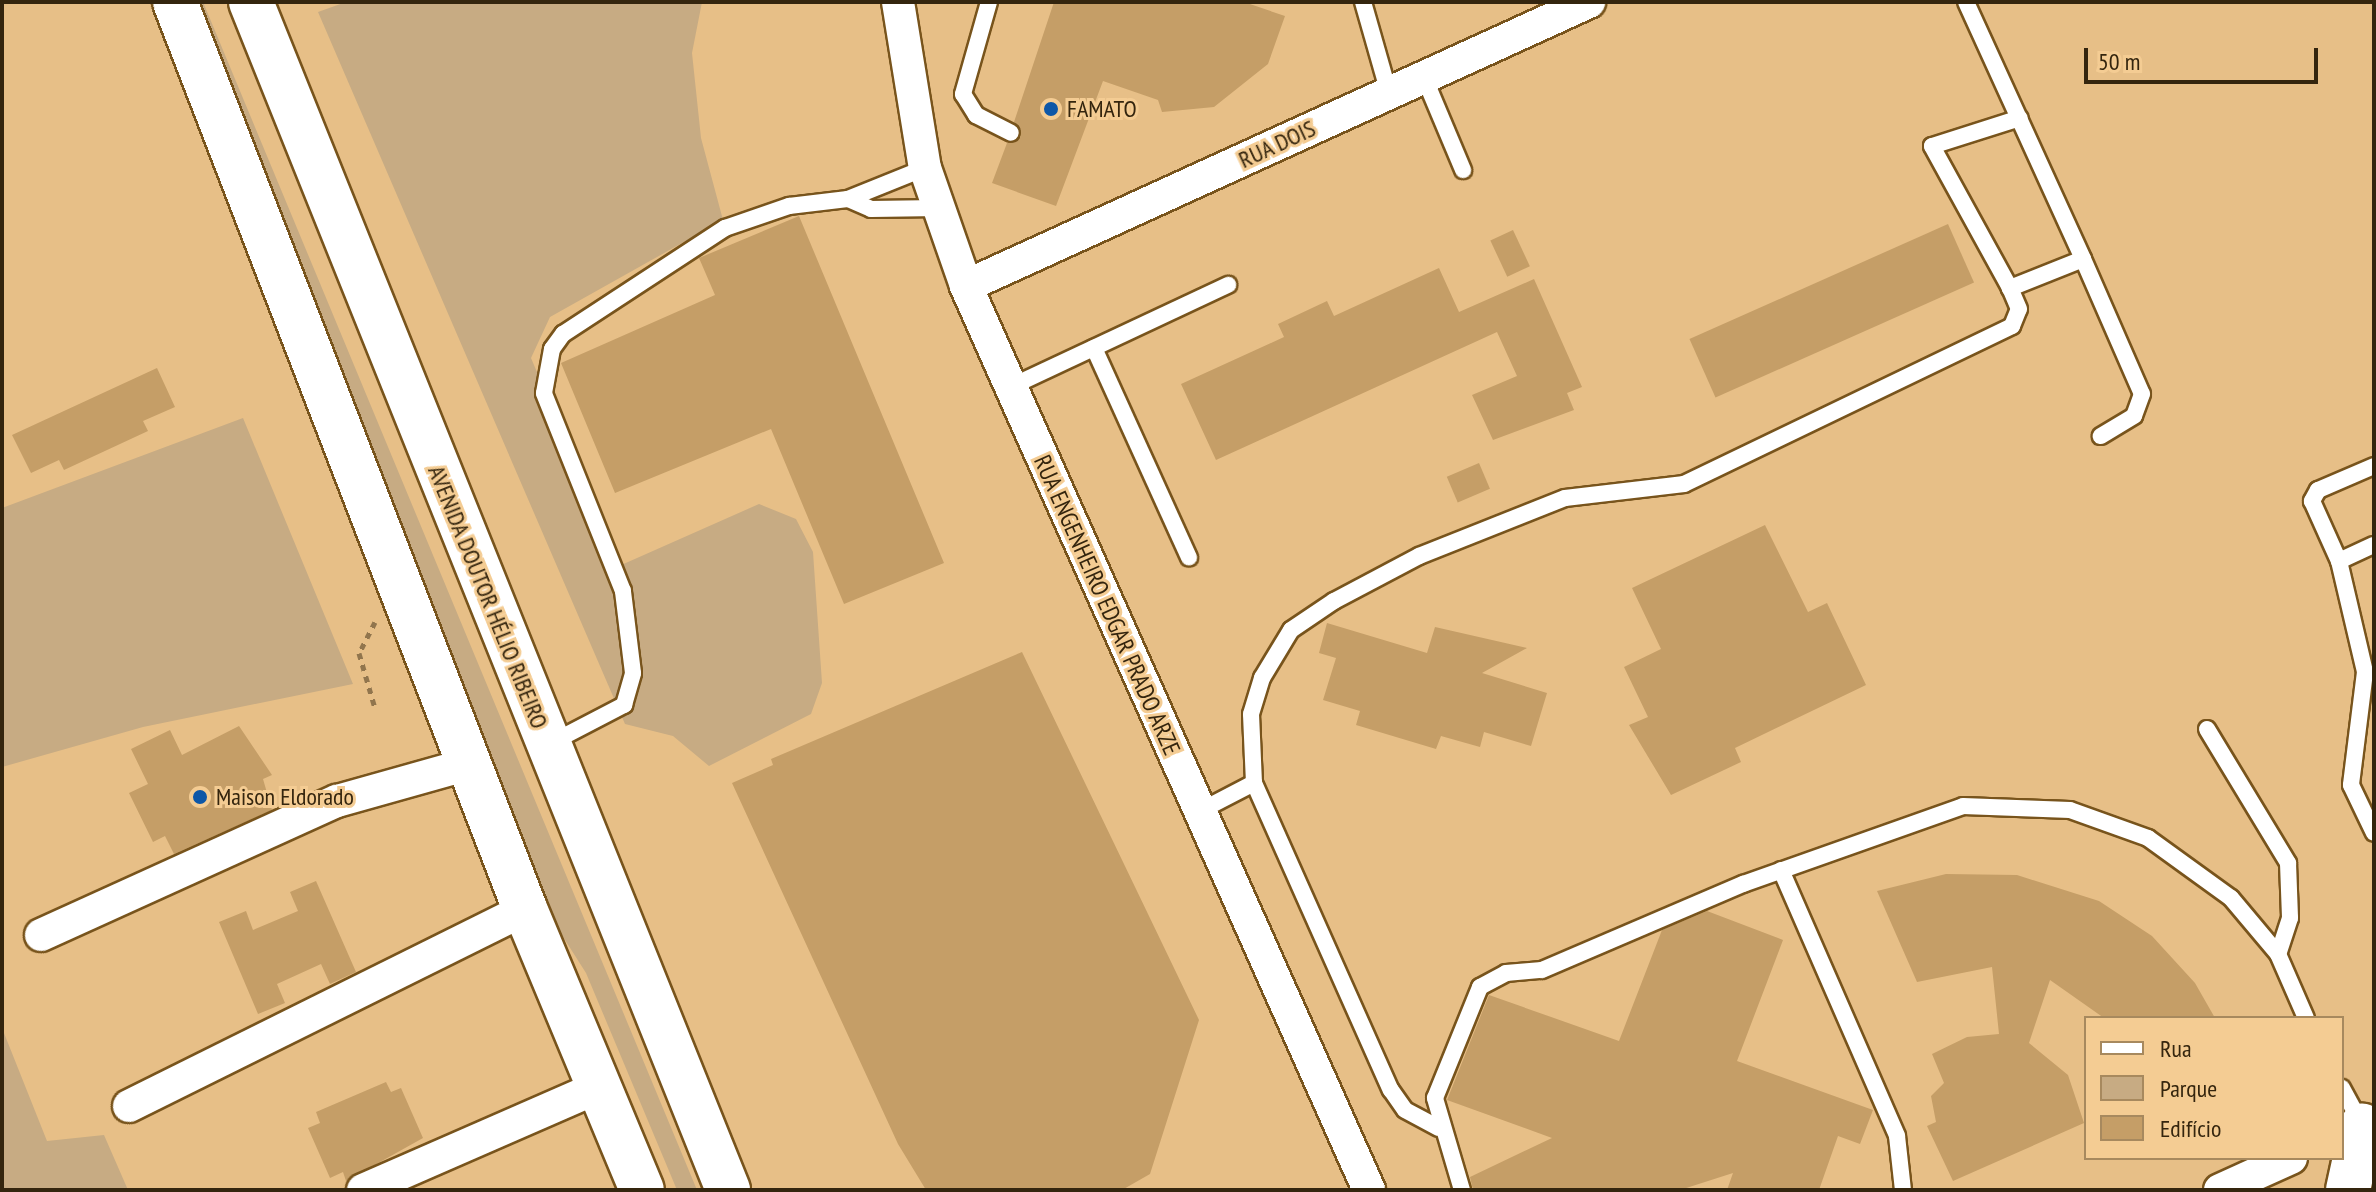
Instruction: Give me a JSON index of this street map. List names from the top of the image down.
{
  "streets": {
    "main road": ["AVENIDA DOUTOR HÉLIO RIBEIRO"],
    "street": ["RUA DOIS", "RUA ENGENHEIRO EDGAR PRADO ARZE"]
  },
  "crossings": [
    ["RUA DOIS", "RUA ENGENHEIRO EDGAR PRADO ARZE"]
  ],
  "places": ["FAMATO", "Maison Eldorado"],
  "legend": ["Rua", "Parque", "Edifício"],
  "scale_bar": "50 m"
}
